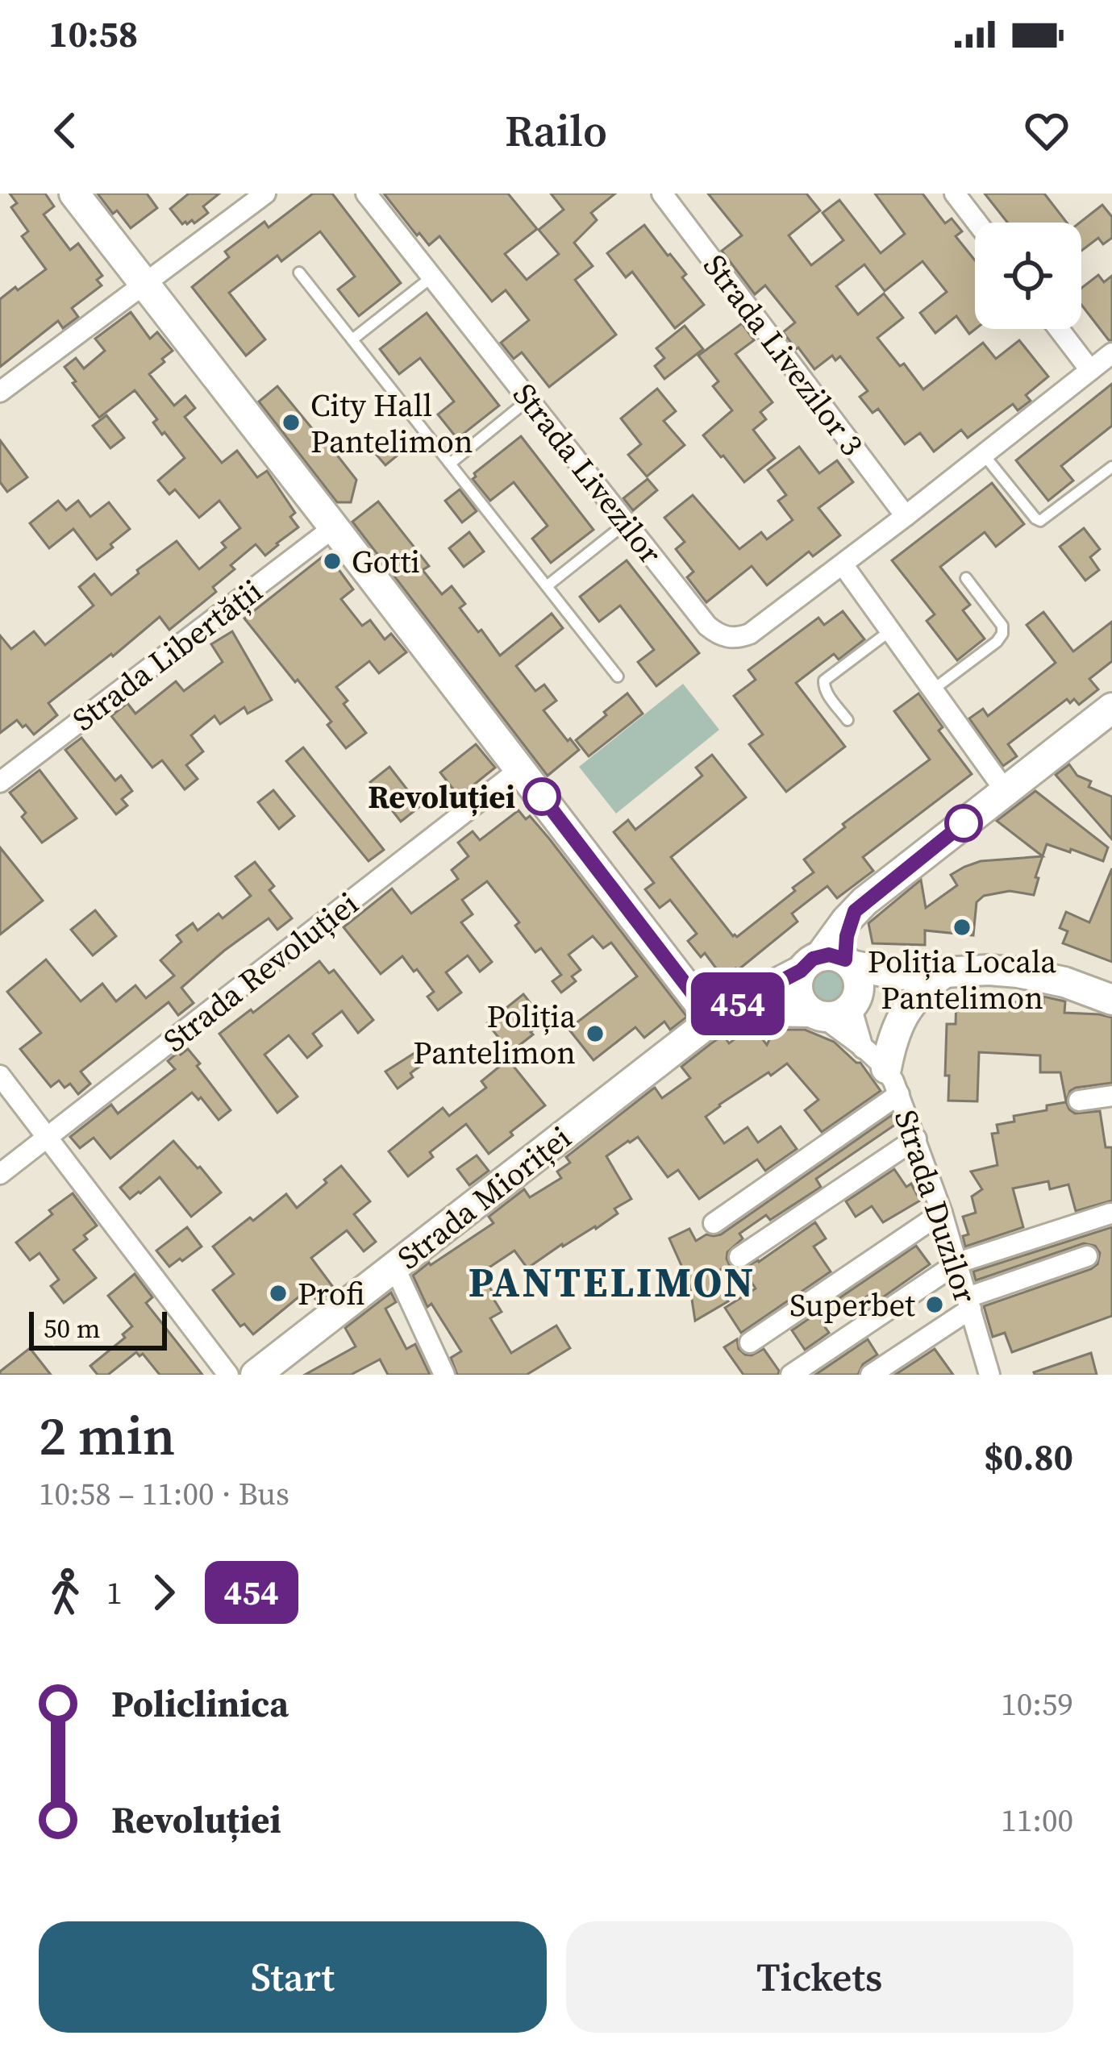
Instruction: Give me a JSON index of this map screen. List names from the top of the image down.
{
  "streets": {
    "street": [
      "Strada Livezilor 3",
      "Strada Livezilor",
      "Strada Libertății",
      "Strada Revoluției",
      "Strada Mioriței",
      "Strada Duzilor"
    ]
  },
  "crossings": [
    ["Strada Livezilor 3", "Strada Livezilor"],
    ["Strada Mioriței", "Strada Duzilor"]
  ],
  "districts": ["PANTELIMON"],
  "places": [
    "City Hall Pantelimon",
    "Gotti",
    "Revoluției",
    "Poliția Locala Pantelimon",
    "Poliția Pantelimon",
    "Profi",
    "Superbet"
  ],
  "lines": ["bus line 454"],
  "scale_bar": "50 m",
  "page": {
    "status": "10:58",
    "header": "Railo",
    "on_map": "454",
    "scale": "50 m",
    "heading": ["2 min", "10:58 – 11:00 · Bus", "$0.80"],
    "legs": ["1", "454"],
    "list": [
      {
        "name": "Policlinica",
        "value": "10:59"
      },
      {
        "name": "Revoluției",
        "value": "11:00"
      }
    ],
    "buttons": ["Start", "Tickets"]
  }
}
